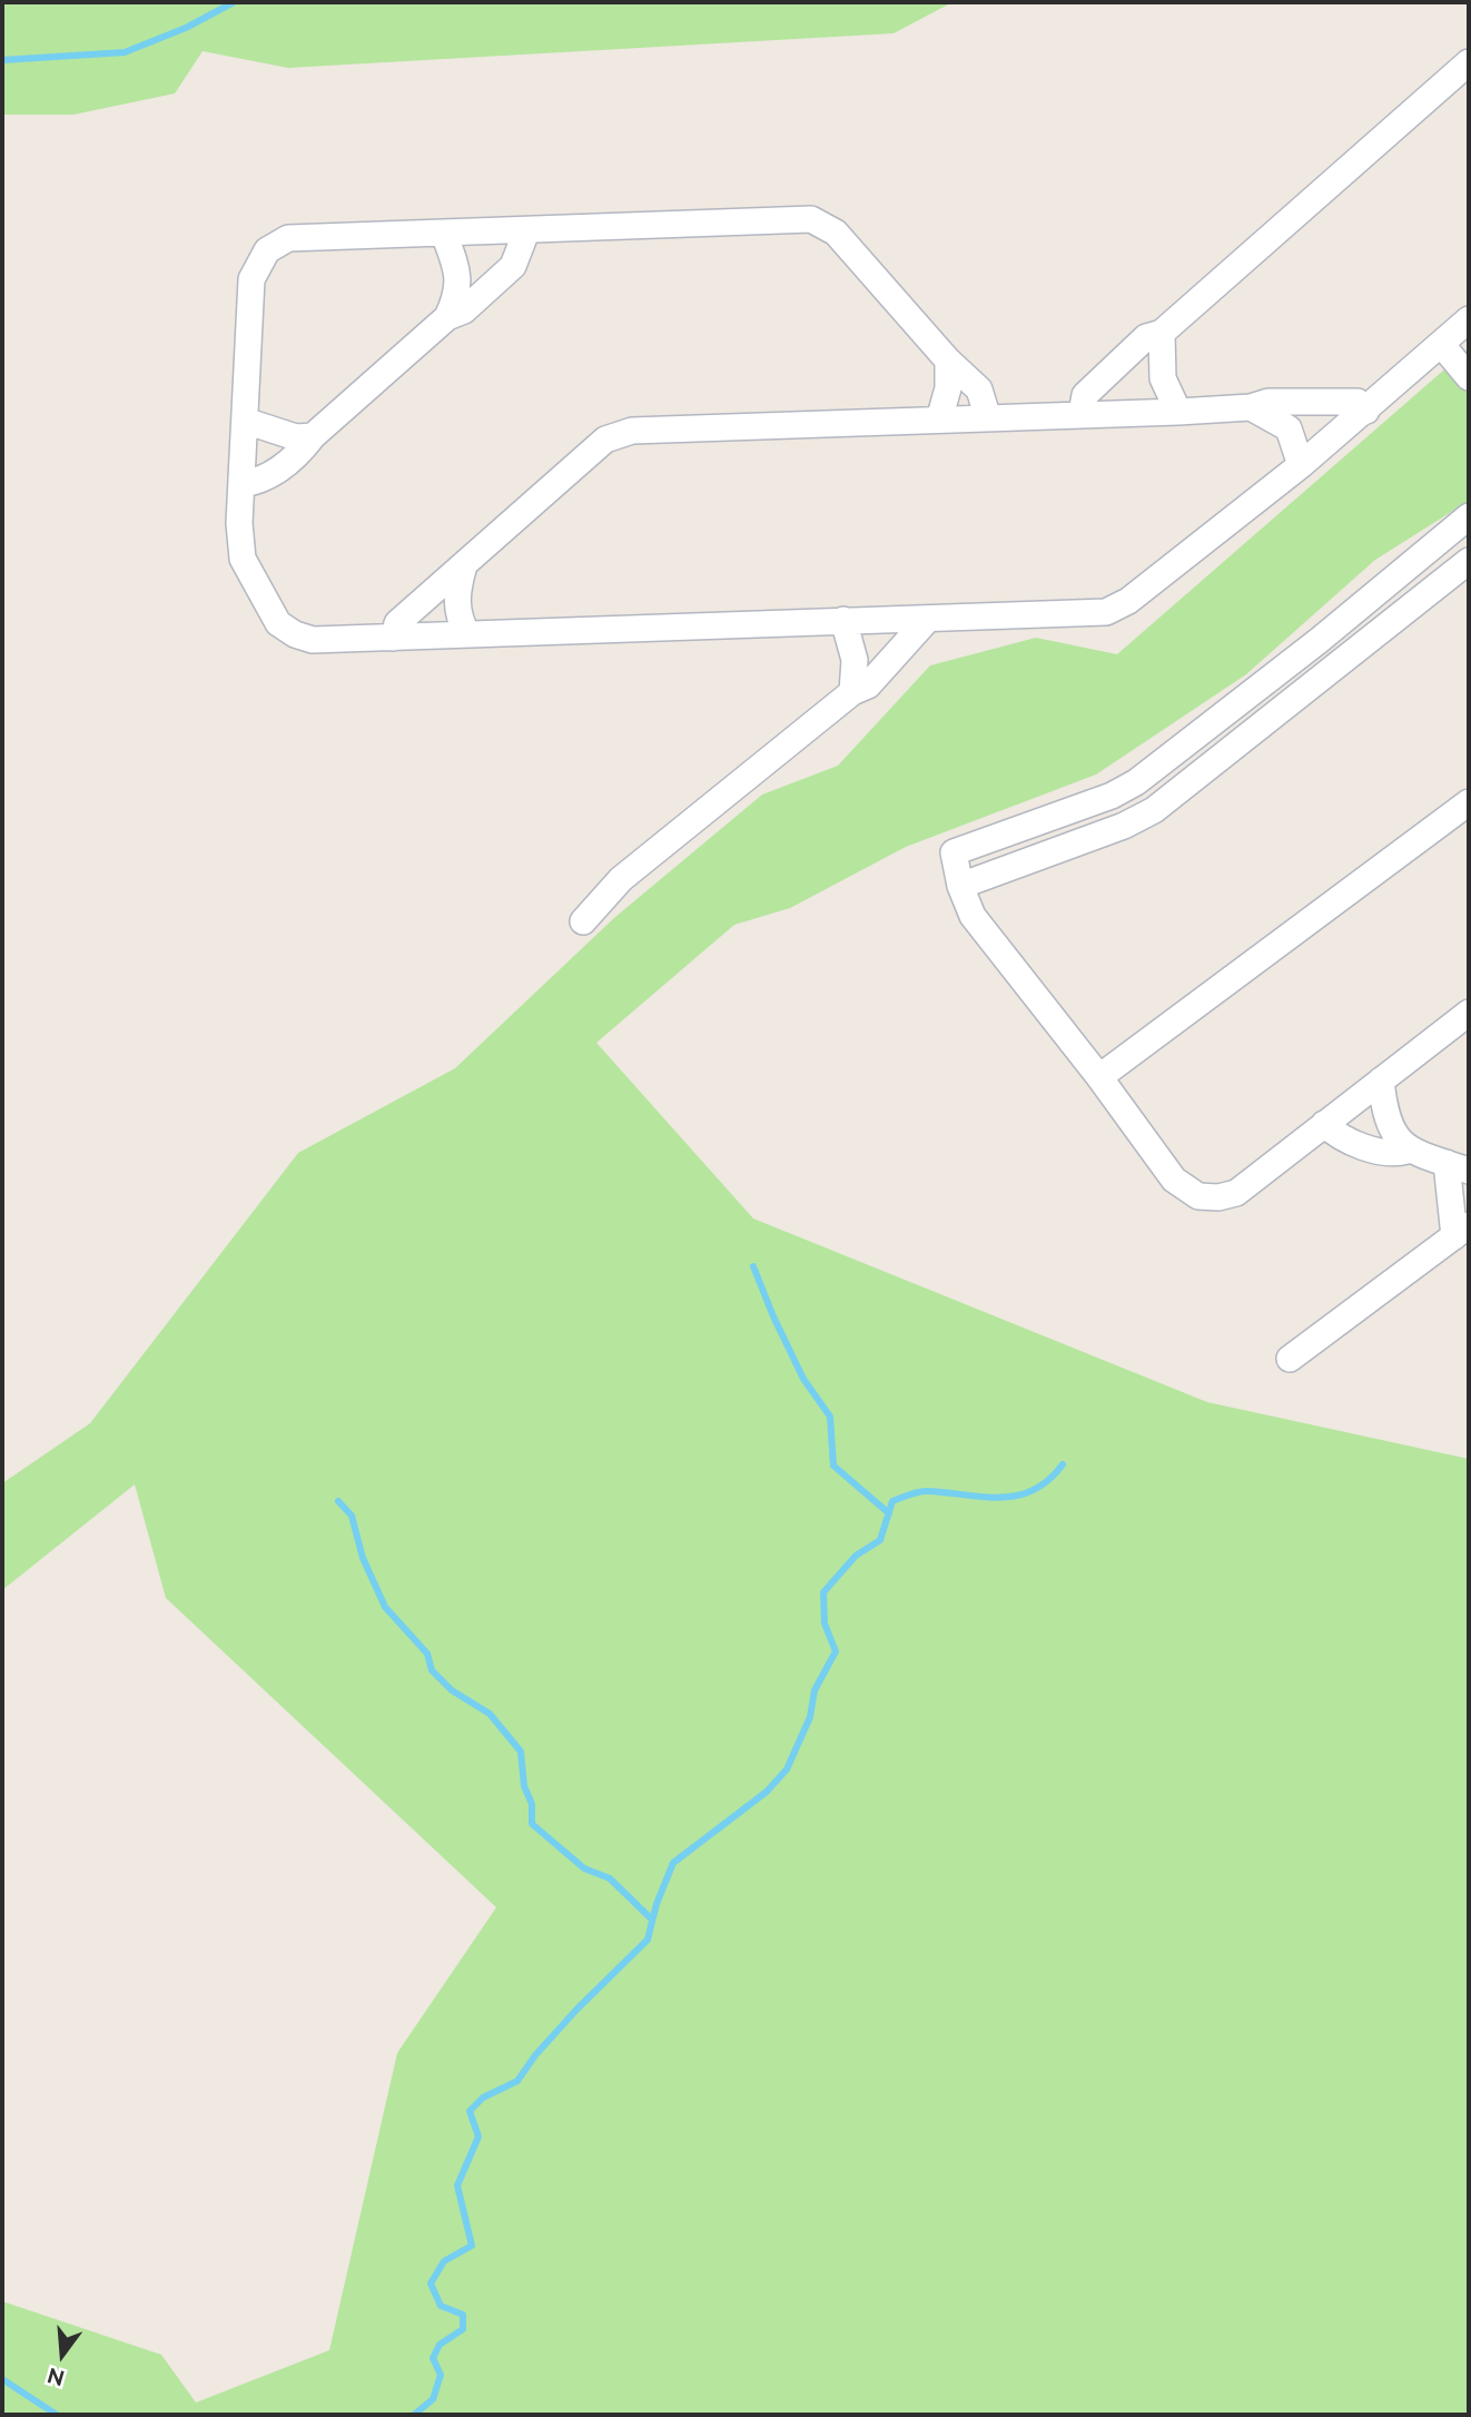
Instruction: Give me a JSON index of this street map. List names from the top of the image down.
{
  "north": "bottom"
}
